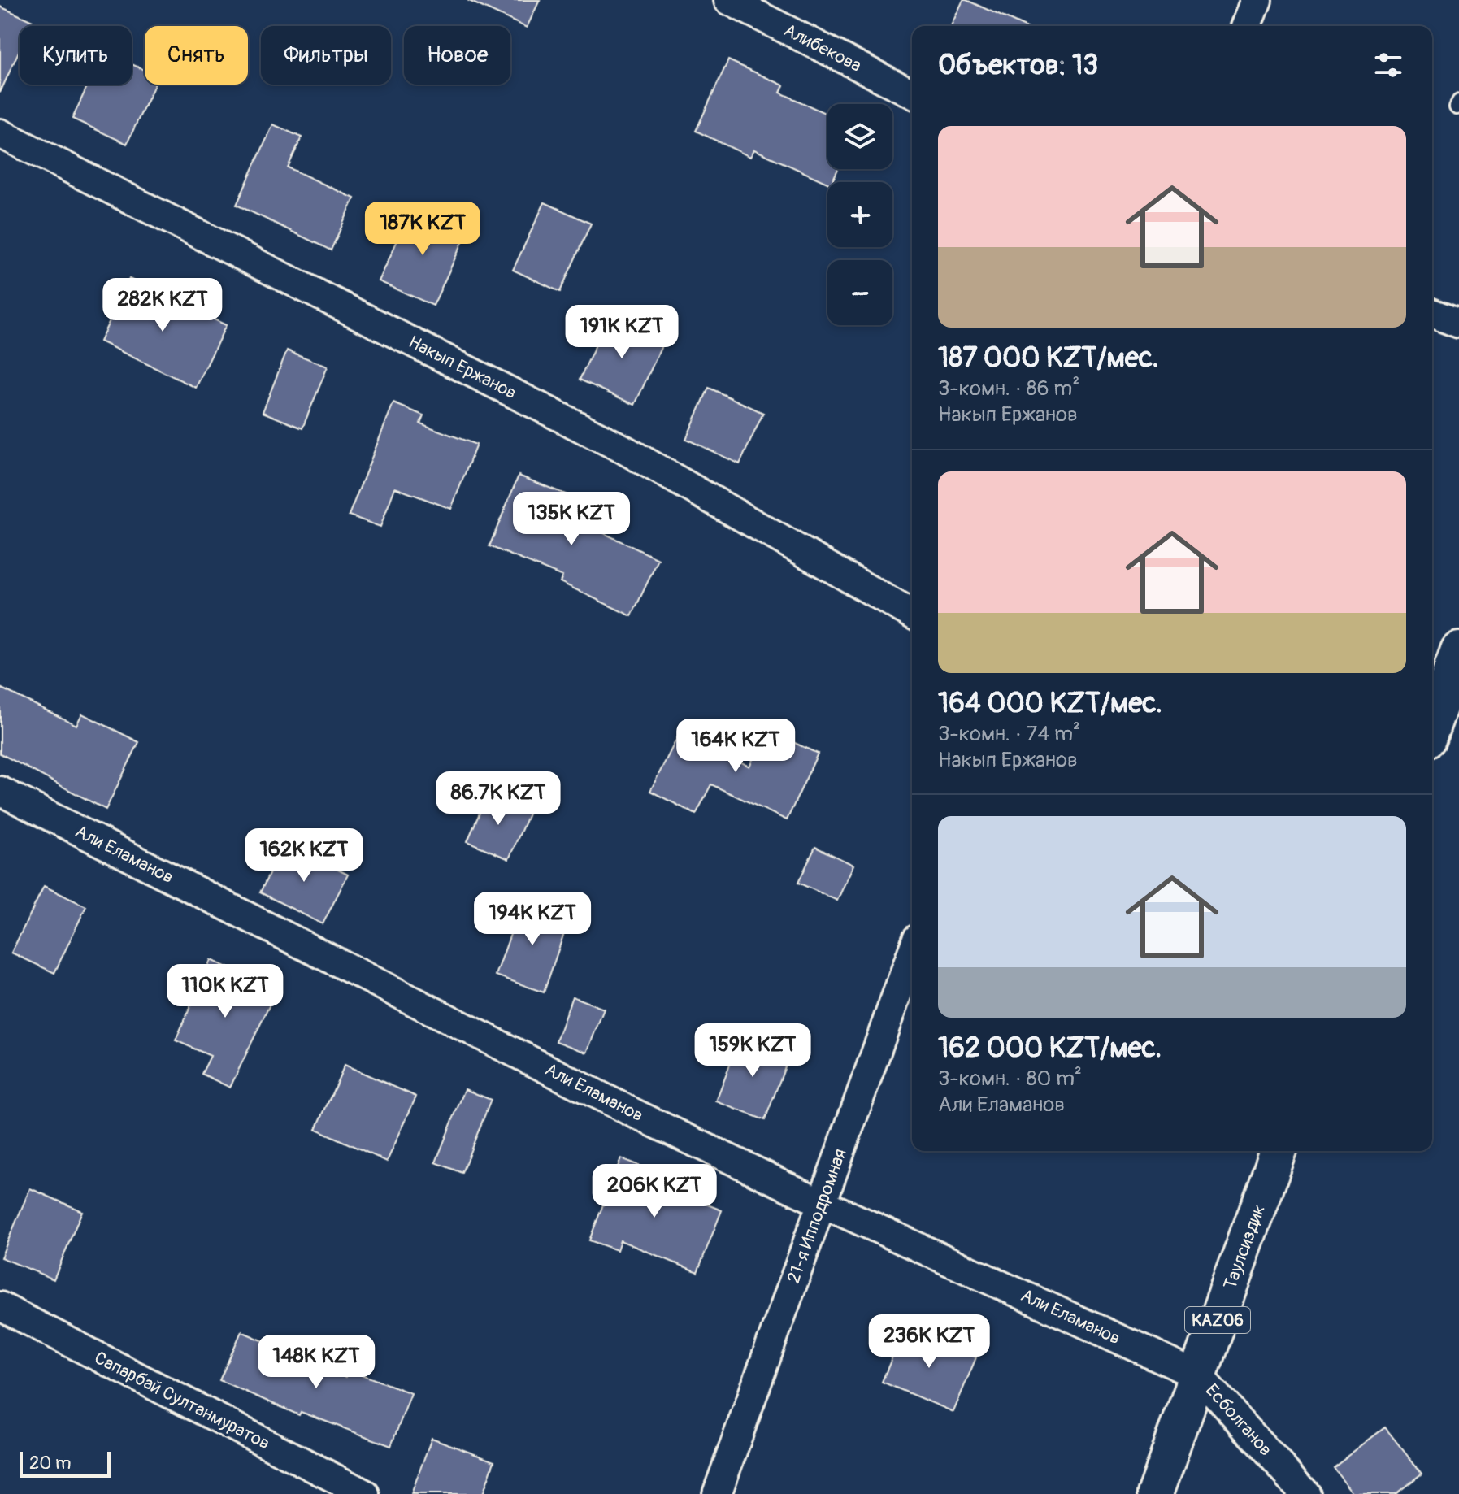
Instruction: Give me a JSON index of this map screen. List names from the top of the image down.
{
  "streets": {
    "main road": ["Таулсиздик", "KAZ06"],
    "street": [
      "Алибекова",
      "Накып Ержанов",
      "Али Еламанов",
      "21-я Ипподромная",
      "Сапарбай Султанмуратов",
      "Есболганов"
    ]
  },
  "crossings": [
    ["Али Еламанов", "21-я Ипподромная"],
    ["Али Еламанов", "Таулсиздик"],
    ["Али Еламанов", "Есболганов"],
    ["Таулсиздик", "Есболганов"]
  ],
  "scale_bar": "20 m",
  "page": {
    "chip": [
      "Купить",
      "Снять",
      "Фильтры",
      "Новое"
    ],
    "heading": "Объектов: 13",
    "map_buttons": ["+", "−"],
    "list": [
      {
        "name": "187 000 KZT/мес.",
        "note": "3-комн. · 86 m² · Накып Ержанов"
      },
      {
        "name": "164 000 KZT/мес.",
        "note": "3-комн. · 74 m² · Накып Ержанов"
      },
      {
        "name": "162 000 KZT/мес.",
        "note": "3-комн. · 80 m² · Али Еламанов"
      }
    ],
    "price": [
      "187K KZT",
      "282K KZT",
      "191K KZT",
      "135K KZT",
      "164K KZT",
      "86.7K KZT",
      "162K KZT",
      "194K KZT",
      "110K KZT",
      "159K KZT",
      "206K KZT",
      "236K KZT",
      "148K KZT"
    ],
    "scale": "20 m"
  }
}
